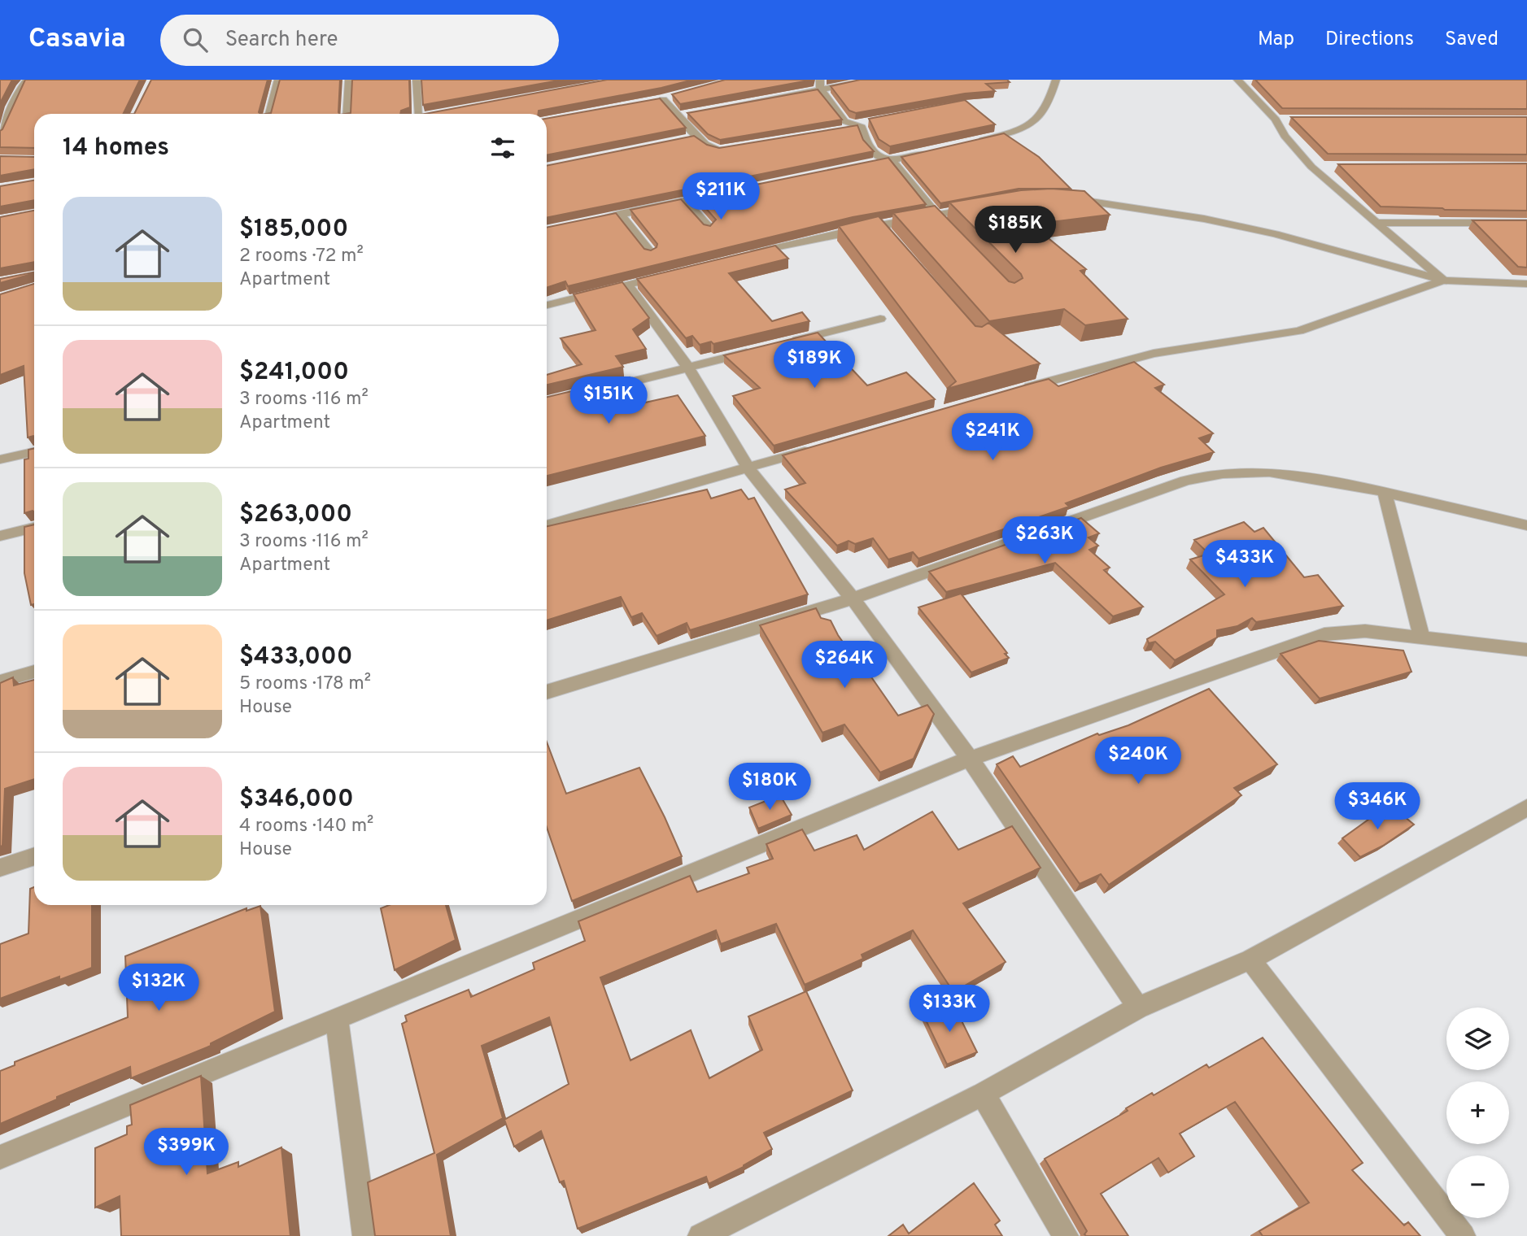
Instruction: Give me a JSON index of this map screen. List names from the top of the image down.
{
  "page": {
    "header": "Casavia",
    "search": "Search here",
    "nav": ["Map", "Directions", "Saved"],
    "heading": "14 homes",
    "price": [
      "$211K",
      "$185K",
      "$189K",
      "$151K",
      "$241K",
      "$263K",
      "$433K",
      "$264K",
      "$240K",
      "$180K",
      "$346K",
      "$132K",
      "$133K",
      "$399K"
    ],
    "list": [
      {
        "name": "$185,000",
        "note": "2 rooms · 72 m² · Apartment"
      },
      {
        "name": "$241,000",
        "note": "3 rooms · 116 m² · Apartment"
      },
      {
        "name": "$263,000",
        "note": "3 rooms · 116 m² · Apartment"
      },
      {
        "name": "$433,000",
        "note": "5 rooms · 178 m² · House"
      },
      {
        "name": "$346,000",
        "note": "4 rooms · 140 m² · House"
      }
    ],
    "map_buttons": ["+", "−"]
  }
}
